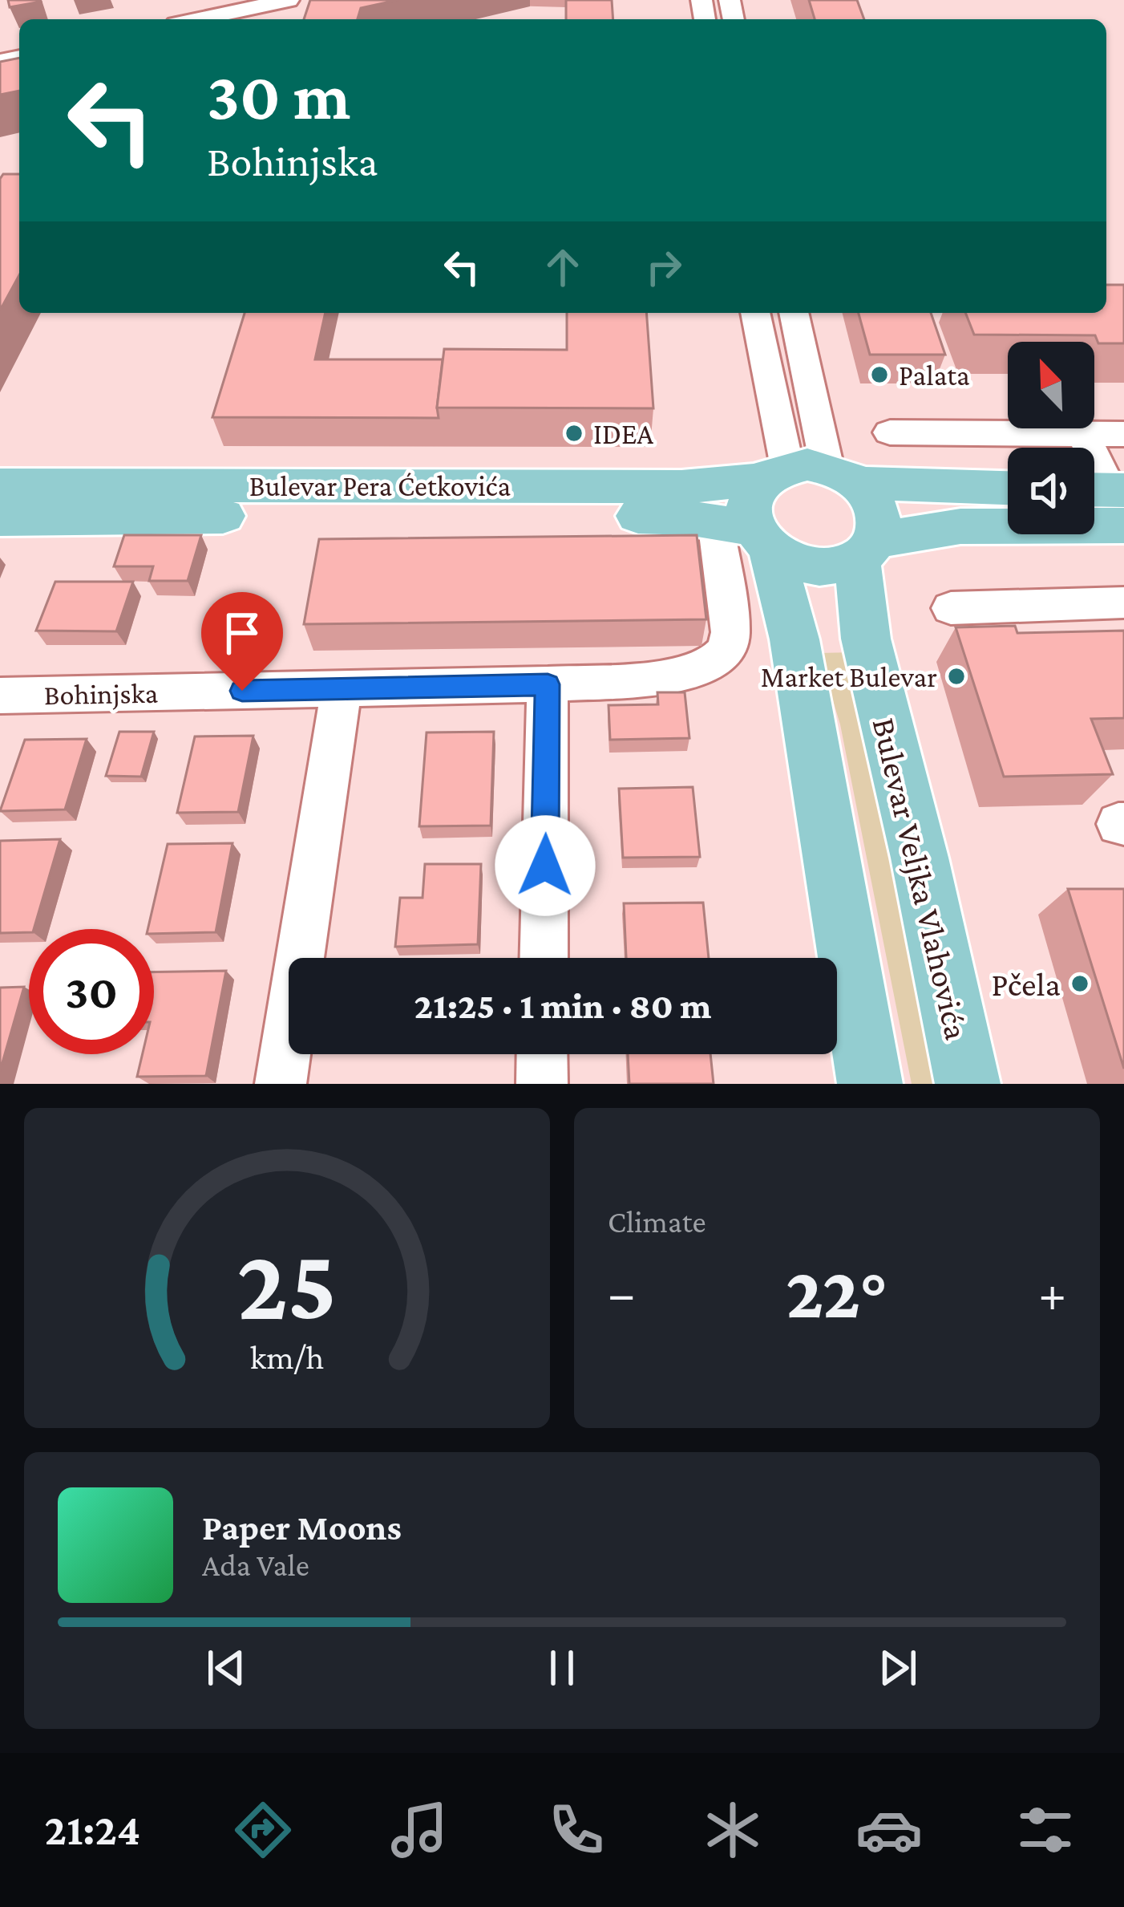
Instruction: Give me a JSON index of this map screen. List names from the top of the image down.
{
  "streets": {
    "main road": ["Bulevar Pera Ćetkovića", "Bulevar Veljka Vlahovića"],
    "street": ["Bohinjska"]
  },
  "crossings": [
    ["Bulevar Pera Ćetkovića", "Bohinjska"],
    ["Bulevar Pera Ćetkovića", "Bulevar Veljka Vlahovića"]
  ],
  "places": [
    "Palata",
    "IDEA",
    "Market Bulevar",
    "Pčela"
  ],
  "north": "top left",
  "page": {
    "turn": ["30 m", "Bohinjska"],
    "limit": "30",
    "trip": "21:25 · 1 min · 80 m",
    "tile": "Climate",
    "heat": ["−", "22°", "+"],
    "song": ["Paper Moons", "Ada Vale"],
    "tabs": "21:24",
    "gauge": ["25", "km/h"]
  }
}
